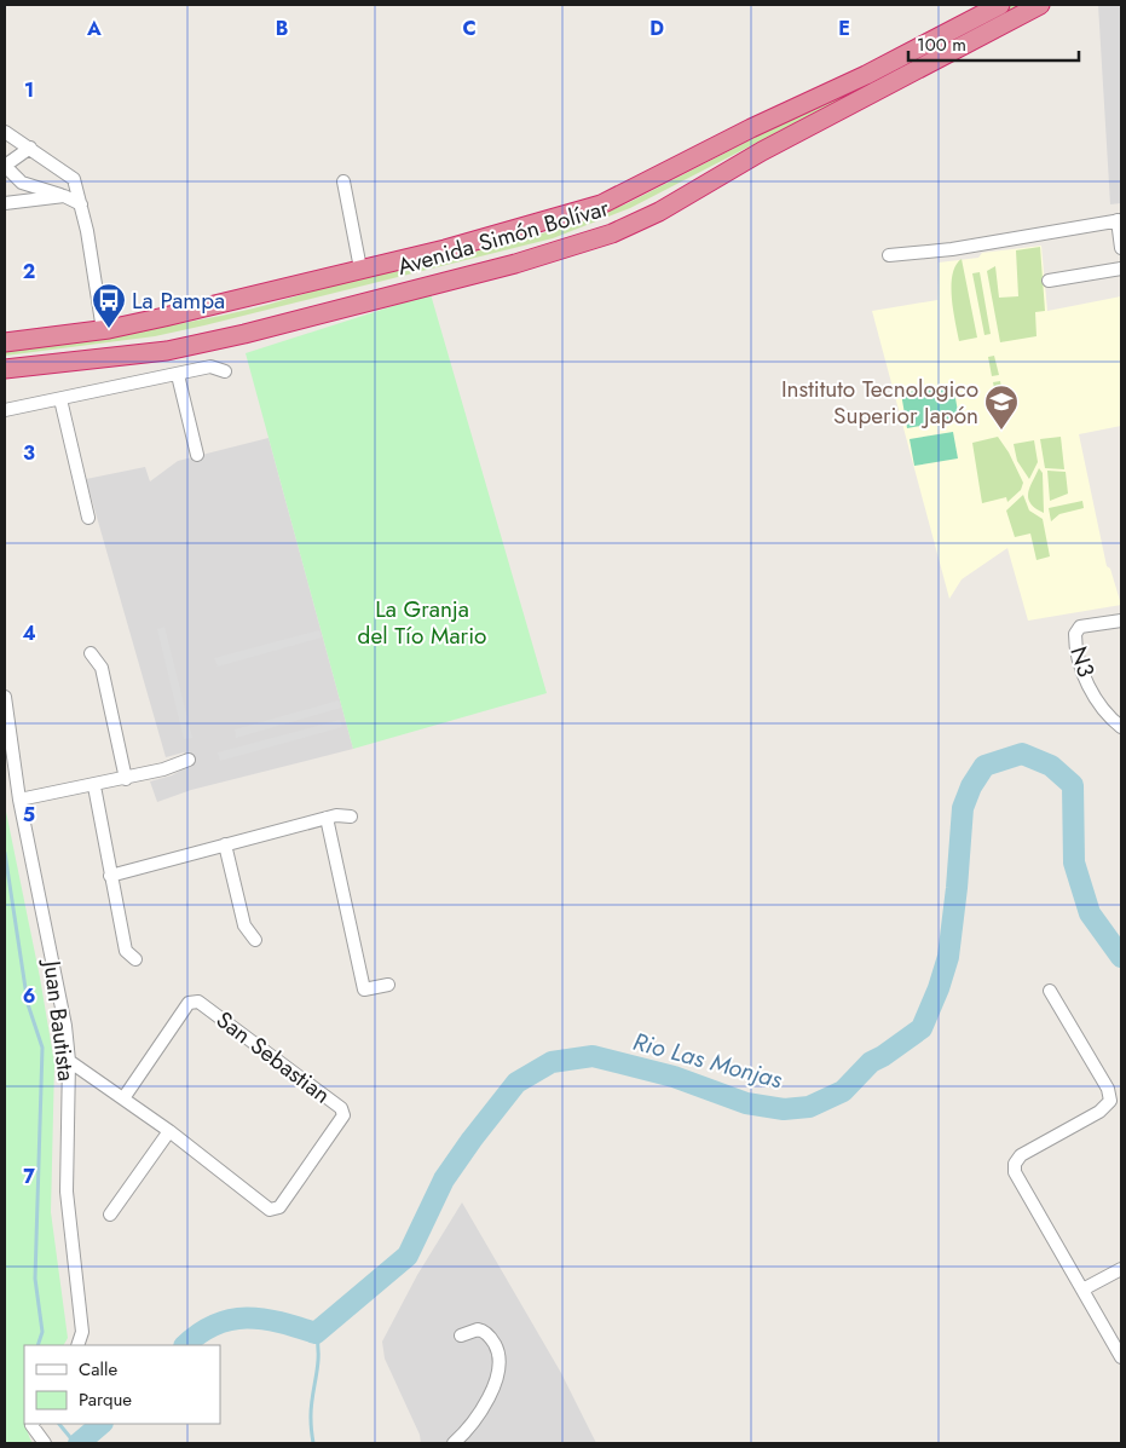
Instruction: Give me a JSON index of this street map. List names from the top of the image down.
{
  "streets": {
    "highway": ["Avenida Simón Bolívar"],
    "street": ["N3", "Juan Bautista", "San Sebastian"]
  },
  "crossings": [
    ["Juan Bautista", "San Sebastian"]
  ],
  "water": ["Rio Las Monjas"],
  "parks": ["La Granja del Tío Mario"],
  "places": {
    "bus stop": ["La Pampa"],
    "school or university": ["Instituto Tecnologico Superior Japón"]
  },
  "legend": ["Calle", "Parque"],
  "scale_bar": "100 m",
  "grid": {
    "columns": [
      "A",
      "B",
      "C",
      "D",
      "E"
    ],
    "rows": [
      "1",
      "2",
      "3",
      "4",
      "5",
      "6",
      "7"
    ]
  }
}
